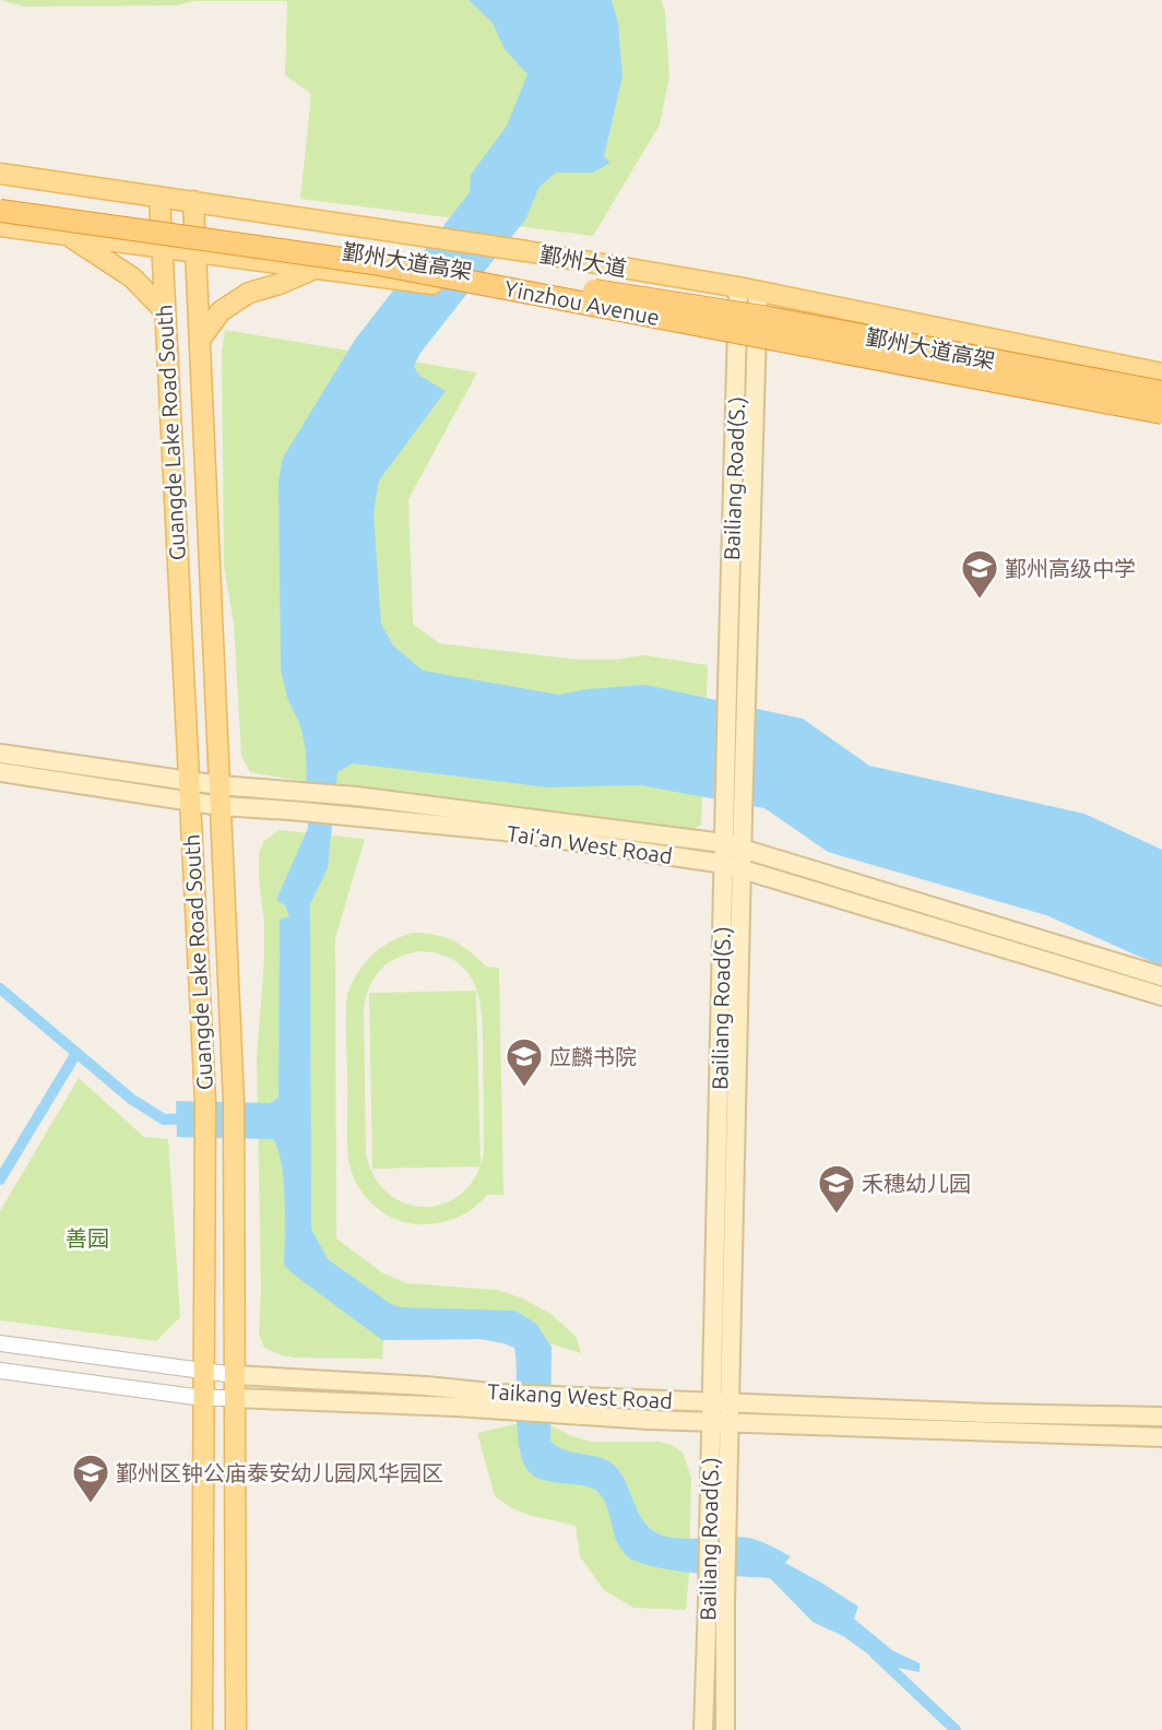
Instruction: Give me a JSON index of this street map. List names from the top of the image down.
{
  "streets": {
    "highway": ["鄞州大道高架", "Yinzhou Avenue"],
    "main road": [
      "鄞州大道",
      "Guangde Lake Road South",
      "Bailiang Road(S.)",
      "Tai‘an West Road",
      "Taikang West Road"
    ]
  },
  "crossings": [
    ["鄞州大道", "Guangde Lake Road South"],
    ["鄞州大道", "Bailiang Road(S.)"],
    ["Guangde Lake Road South", "Tai‘an West Road"],
    ["Guangde Lake Road South", "Taikang West Road"],
    ["Bailiang Road(S.)", "Tai‘an West Road"],
    ["Bailiang Road(S.)", "Taikang West Road"]
  ],
  "parks": ["善园"],
  "places": {
    "school or university": [
      "鄞州高级中学",
      "应麟书院",
      "禾穗幼儿园",
      "鄞州区钟公庙泰安幼儿园风华园区"
    ]
  }
}
